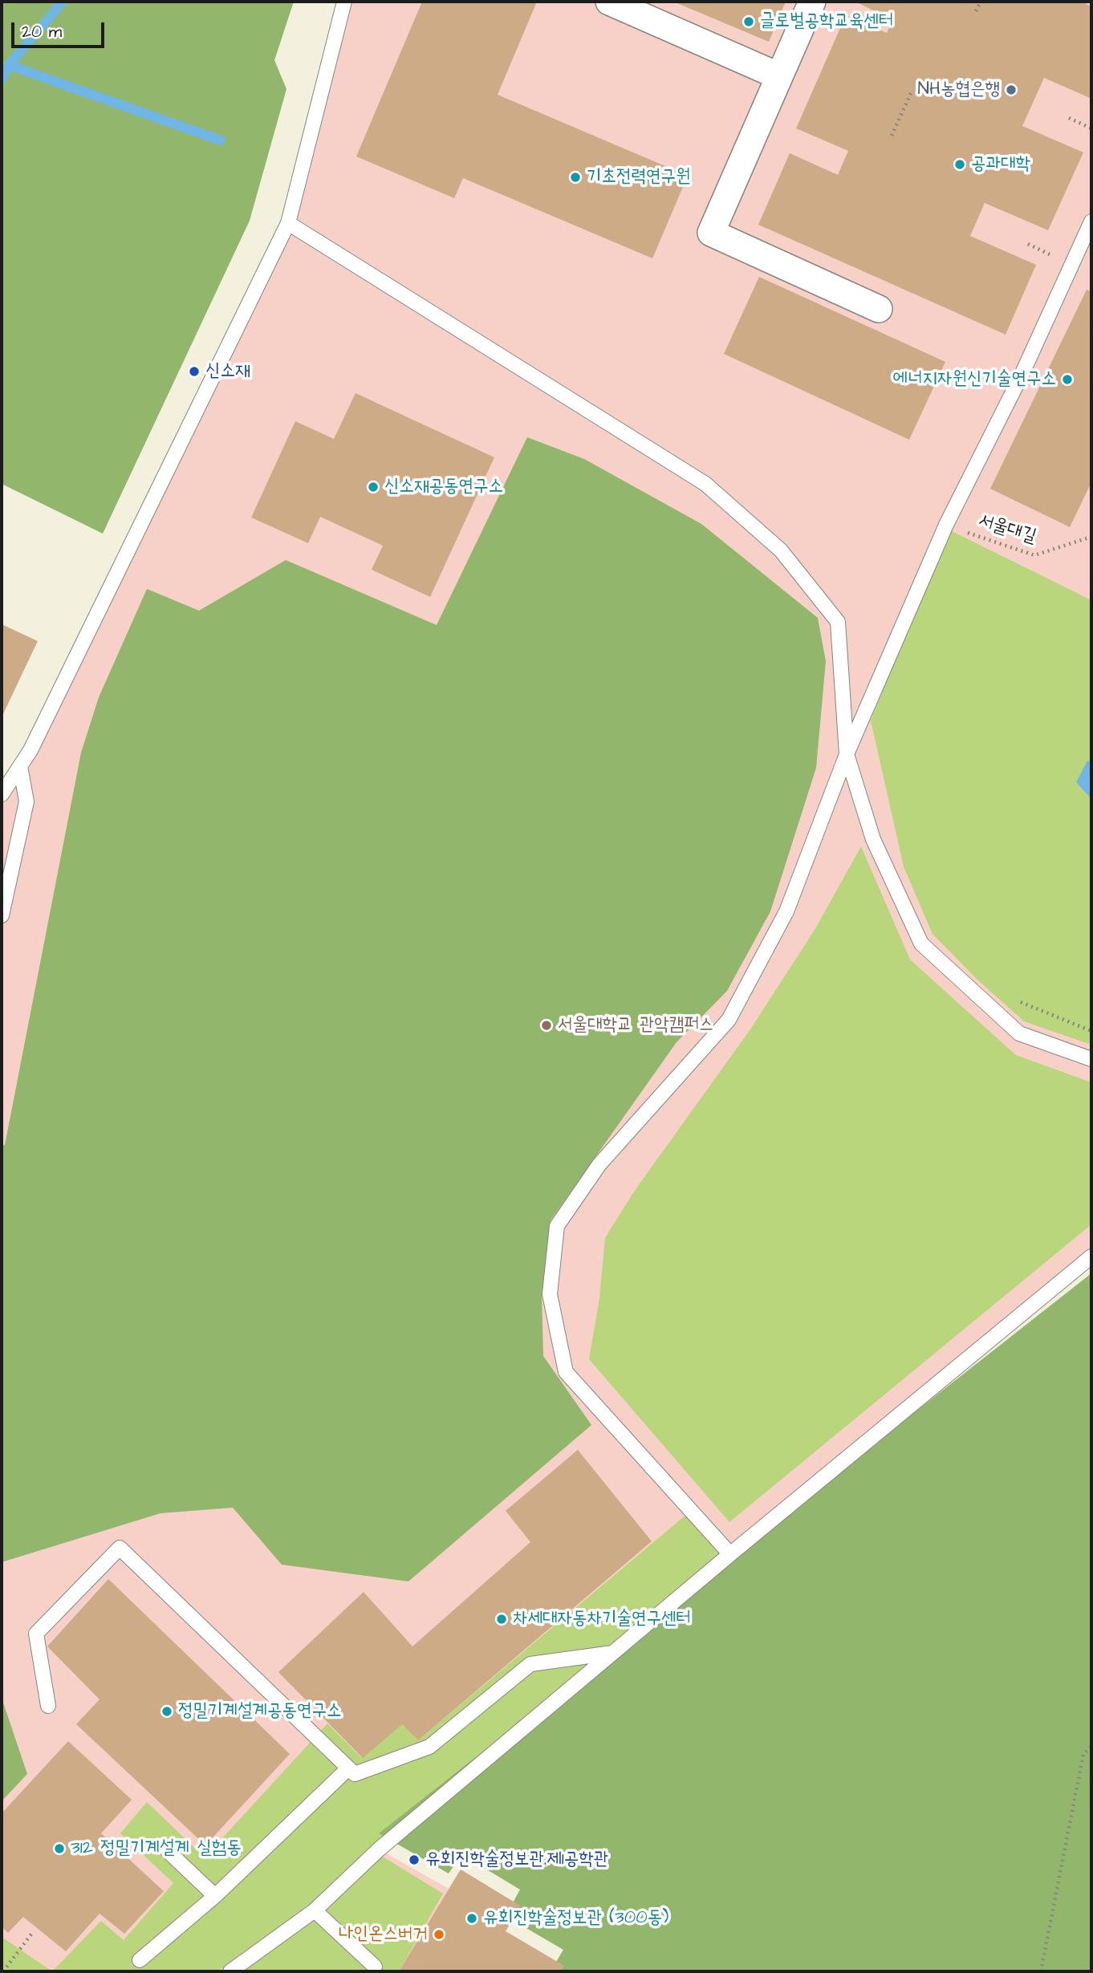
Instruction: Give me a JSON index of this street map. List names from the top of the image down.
{
  "streets": {
    "path": ["서울대길"]
  },
  "places": [
    "글로벌공학교육센터",
    "NH농협은행",
    "공과대학",
    "기초전력연구원",
    "신소재",
    "에너지자원신기술연구소",
    "신소재공동연구소",
    "서울대학교 관악캠퍼스",
    "차세대자동차기술연구센터",
    "정밀기계설계공동연구소",
    "312 정밀기계설계 실험동",
    "유회진학술정보관.제1공학관",
    "유회진학술정보관 (300동)",
    "나인온스버거"
  ],
  "scale_bar": "20 m"
}
